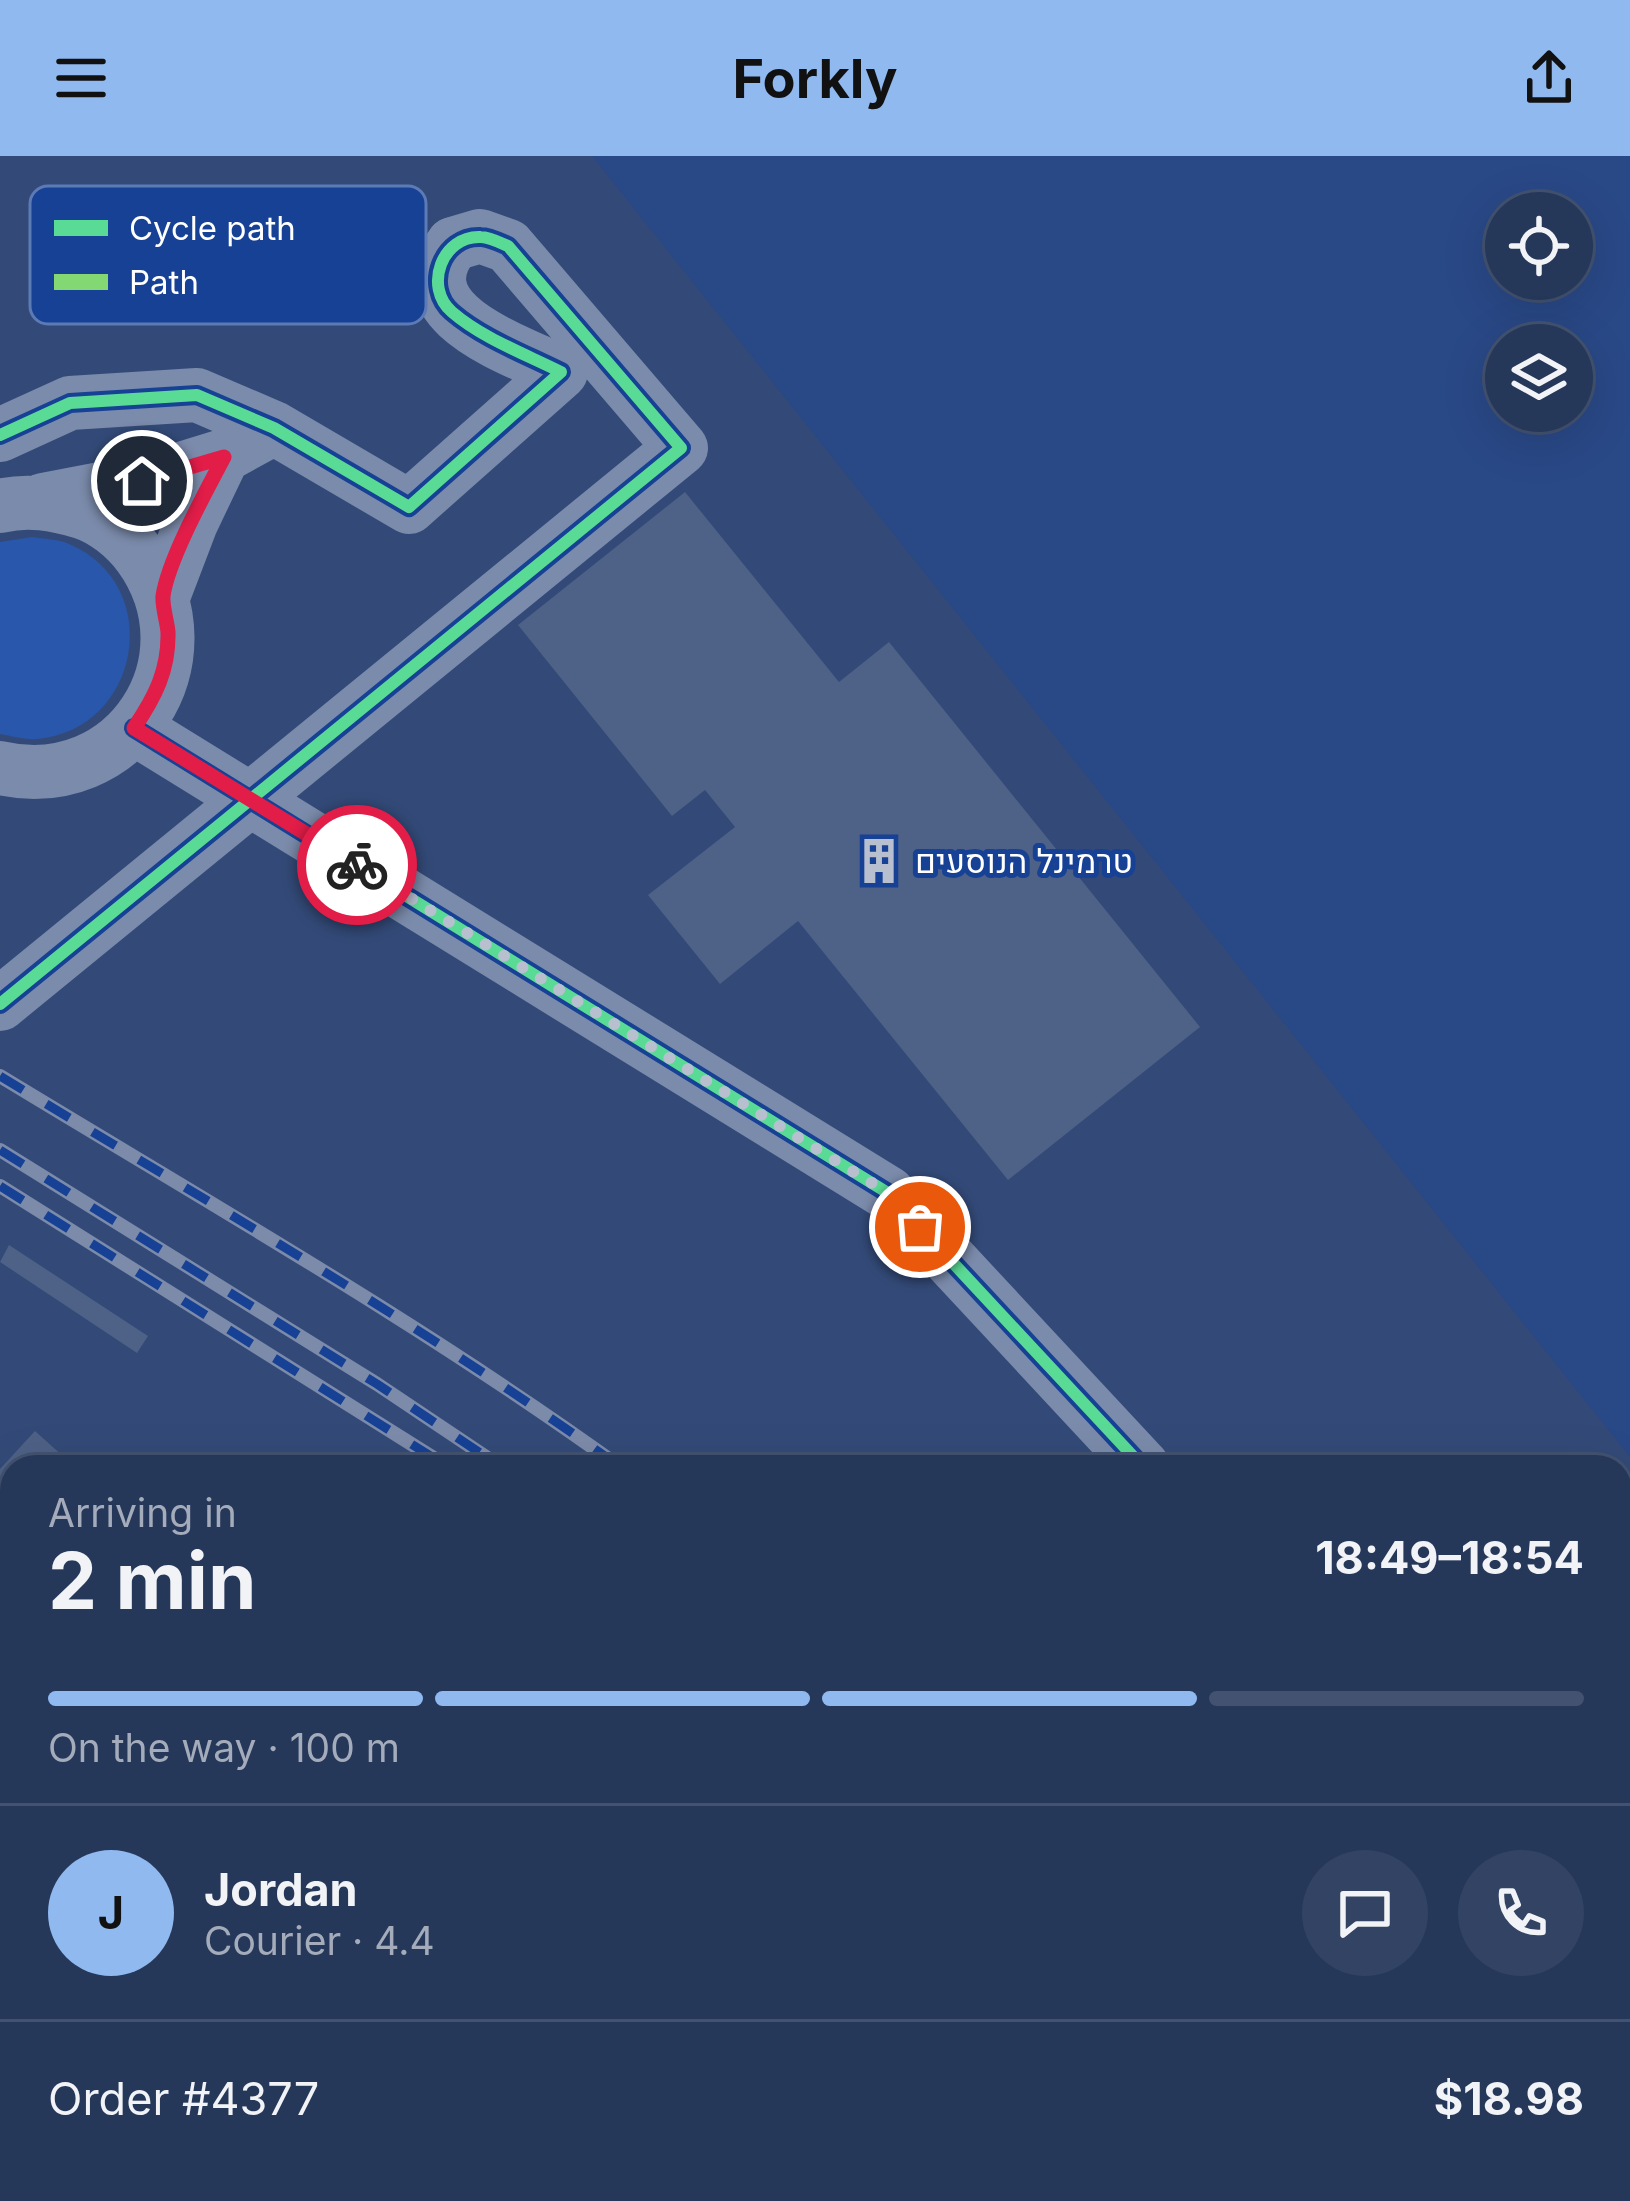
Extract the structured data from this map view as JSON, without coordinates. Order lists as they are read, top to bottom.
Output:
{
  "places": {
    "building": ["טרמינל הנוסעים"]
  },
  "legend": ["Cycle path", "Path"],
  "page": {
    "header": "Forkly",
    "heading": ["2 min", "Arriving in", "18:49–18:54"],
    "panel": [
      "Jordan",
      "Courier · 4.4",
      "Order #4377",
      "$18.98"
    ],
    "bar": "On the way · 100 m",
    "round": "J"
  }
}
